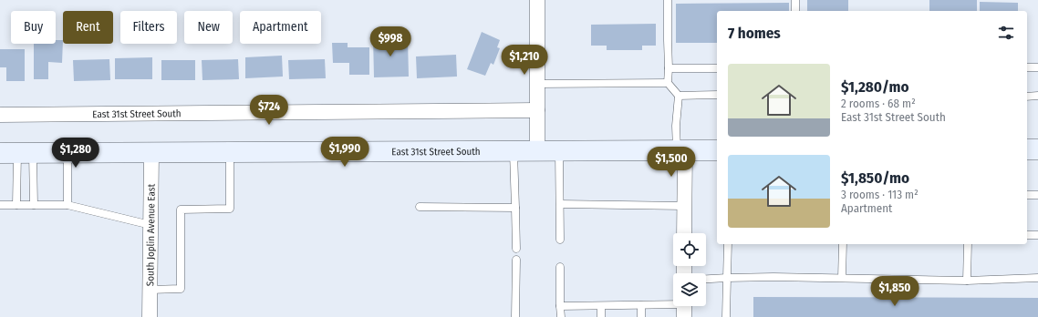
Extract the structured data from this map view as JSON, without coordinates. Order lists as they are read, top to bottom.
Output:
{
  "streets": {
    "main road": ["East 31st Street South"],
    "street": ["South Joplin Avenue East"]
  },
  "crossings": [
    ["East 31st Street South", "South Joplin Avenue East"]
  ],
  "page": {
    "chip": [
      "Buy",
      "Rent",
      "Filters",
      "New",
      "Apartment"
    ],
    "heading": "7 homes",
    "price": [
      "$998",
      "$1,210",
      "$724",
      "$1,990",
      "$1,280",
      "$1,500",
      "$1,850"
    ],
    "list": [
      {
        "name": "$1,280/mo",
        "note": "2 rooms · 68 m² · East 31st Street South"
      },
      {
        "name": "$1,850/mo",
        "note": "3 rooms · 113 m² · Apartment"
      }
    ]
  }
}
